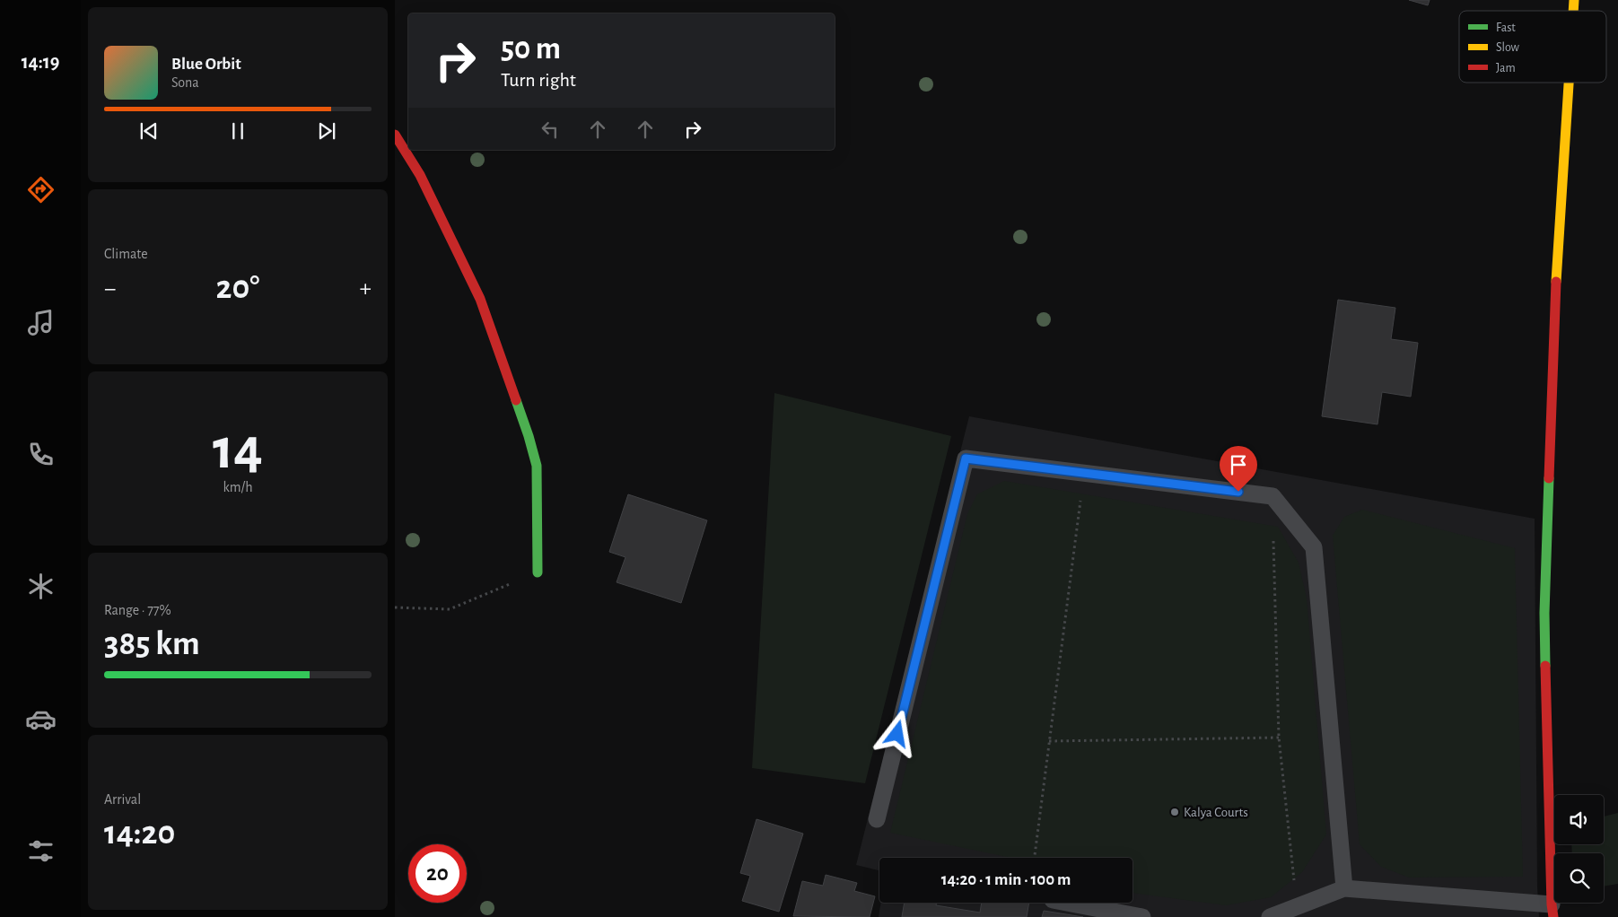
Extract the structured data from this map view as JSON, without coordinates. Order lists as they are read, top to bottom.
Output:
{
  "places": ["Kalya Courts"],
  "legend": ["Fast", "Slow", "Jam"],
  "page": {
    "tabs": "14:19",
    "turn": ["50 m", "Turn right"],
    "song": ["Blue Orbit", "Sona"],
    "tile": [
      "Climate",
      ["14", "km/h"],
      ["Range · 77%", "385 km"],
      ["Arrival", "14:20"]
    ],
    "heat": ["−", "20°", "+"],
    "limit": "20",
    "trip": "14:20 · 1 min · 100 m"
  }
}
